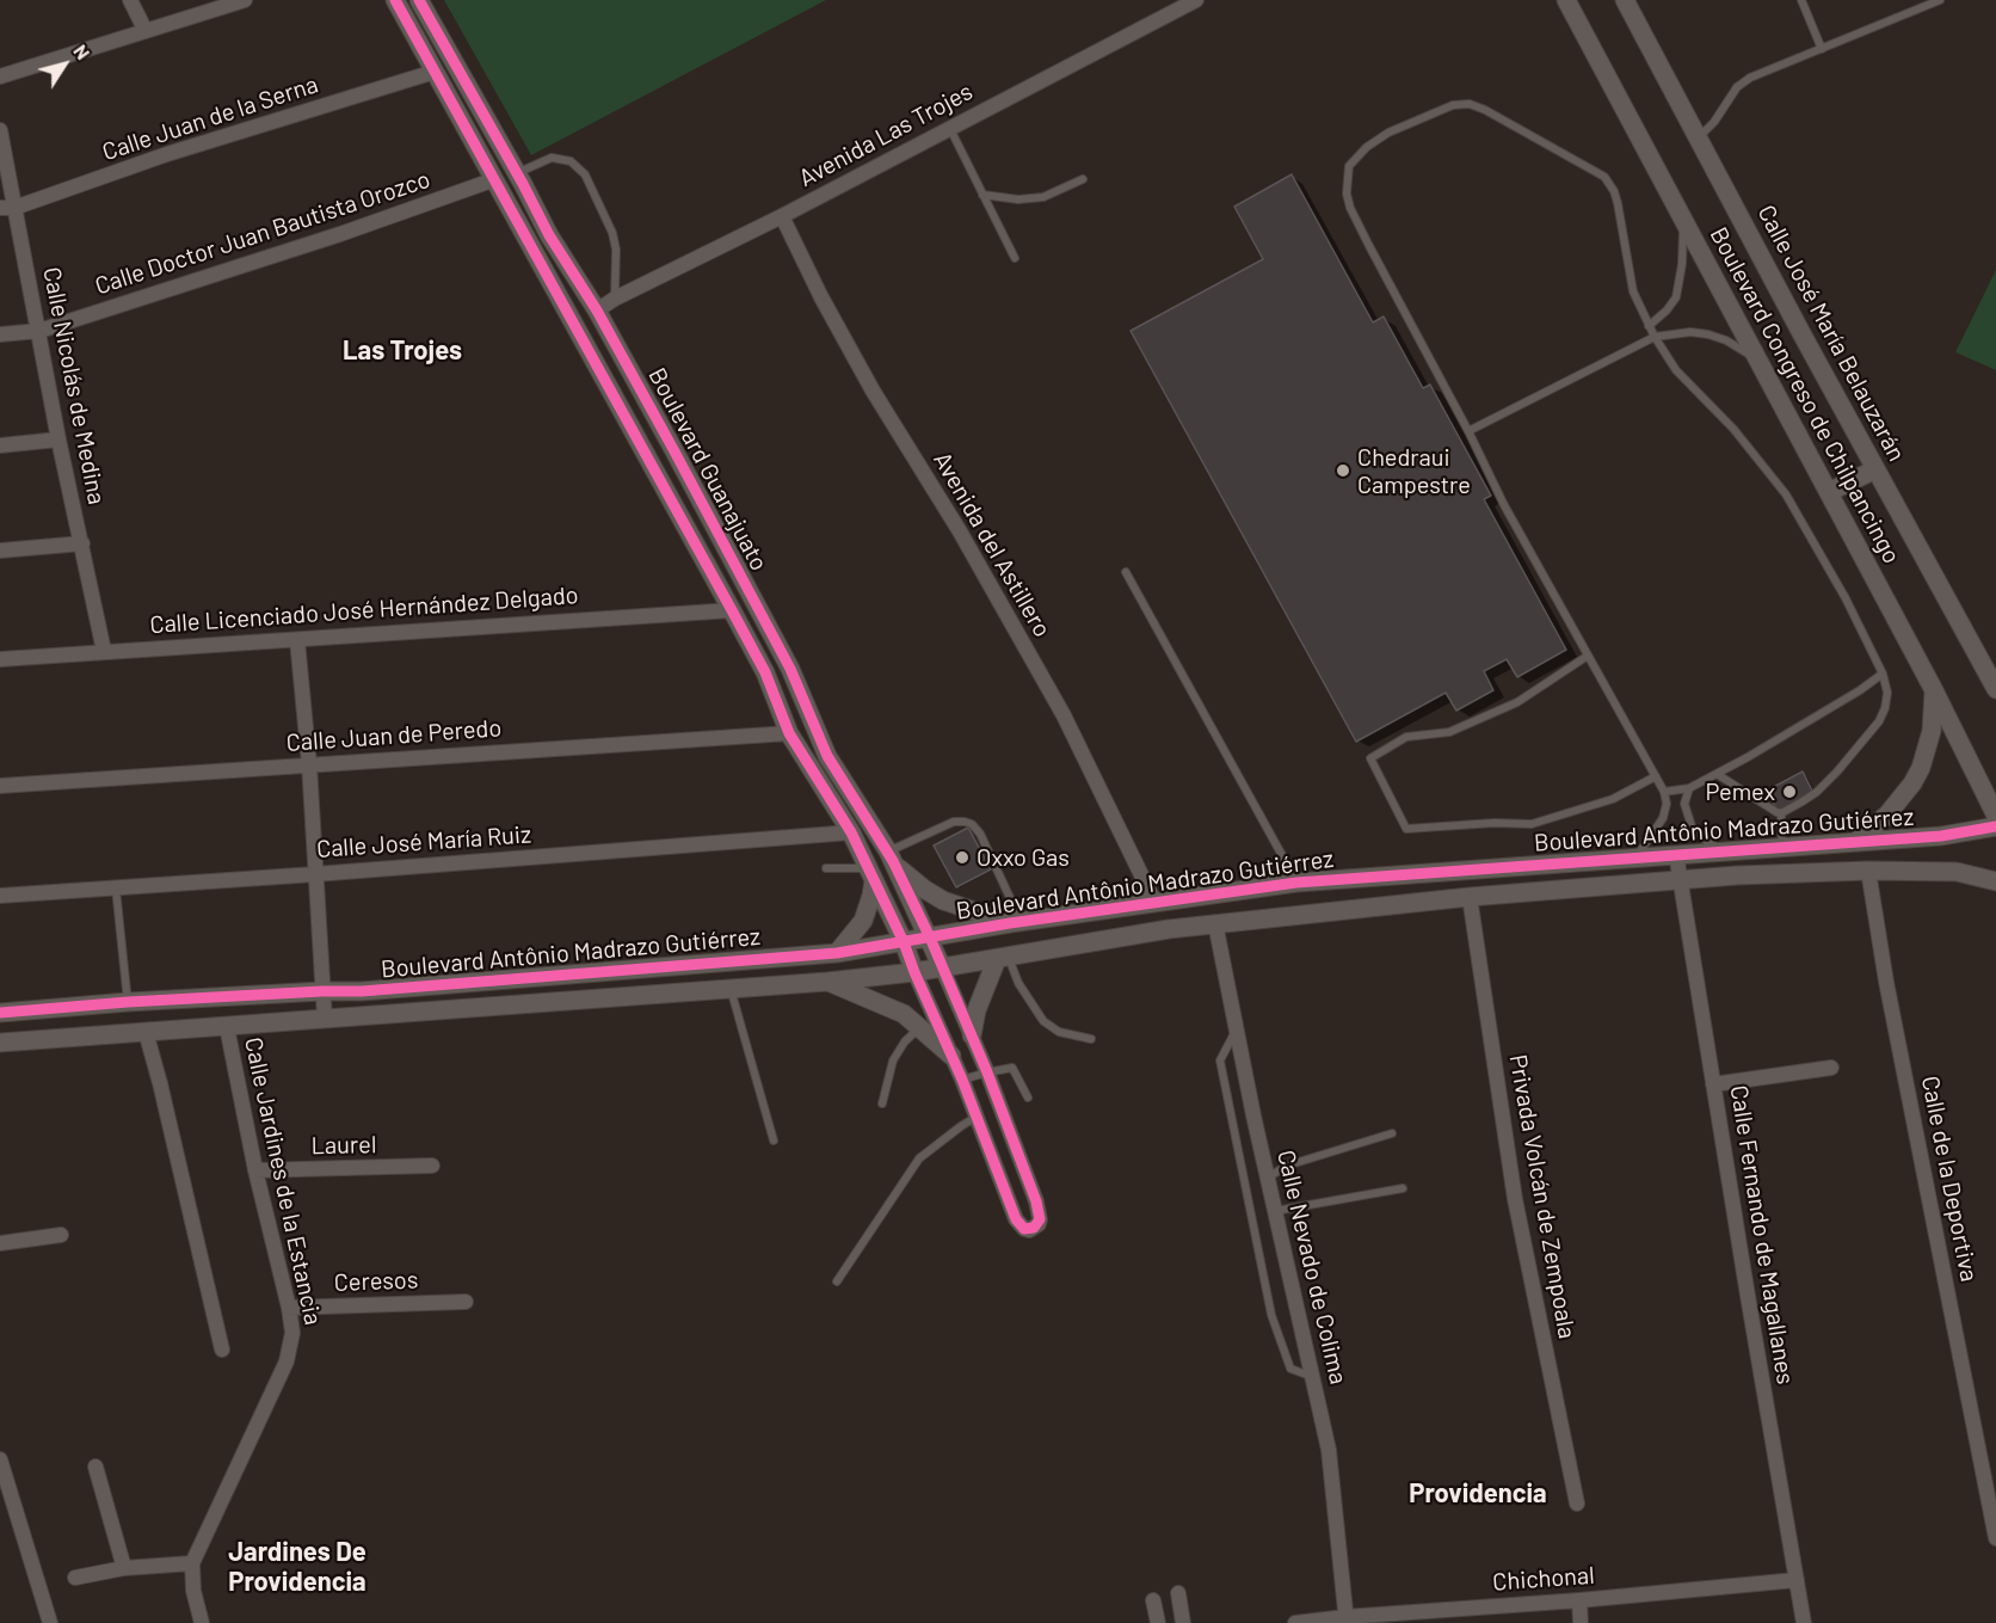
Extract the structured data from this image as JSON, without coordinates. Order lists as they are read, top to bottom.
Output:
{
  "streets": {
    "street": [
      "Calle Juan de la Serna",
      "Avenida Las Trojes",
      "Calle Doctor Juan Bautista Orozco",
      "Calle José María Belauzarán",
      "Calle Nicolás de Medina",
      "Boulevard Congreso de Chilpancingo",
      "Boulevard Guanajuato",
      "Avenida del Astillero",
      "Calle Licenciado José Hernández Delgado",
      "Calle Juan de Peredo",
      "Boulevard Antônio Madrazo Gutiérrez",
      "Calle José María Ruiz",
      "Laurel",
      "Calle de la Deportiva",
      "Calle Jardines de la Estancia",
      "Privada Volcán de Zempoala",
      "Calle Fernando de Magallanes",
      "Calle Nevado de Colima",
      "Ceresos",
      "Chichonal"
    ]
  },
  "crossings": [
    ["Calle Juan de la Serna", "Calle Nicolás de Medina"],
    ["Calle Juan de la Serna", "Boulevard Guanajuato"],
    ["Avenida Las Trojes", "Boulevard Guanajuato"],
    ["Avenida Las Trojes", "Avenida del Astillero"],
    ["Calle Doctor Juan Bautista Orozco", "Calle Nicolás de Medina"],
    ["Calle Doctor Juan Bautista Orozco", "Boulevard Guanajuato"],
    ["Calle Nicolás de Medina", "Calle Licenciado José Hernández Delgado"],
    ["Boulevard Guanajuato", "Calle Licenciado José Hernández Delgado"],
    ["Boulevard Guanajuato", "Calle Juan de Peredo"],
    ["Boulevard Guanajuato", "Boulevard Antônio Madrazo Gutiérrez"],
    ["Boulevard Guanajuato", "Calle José María Ruiz"],
    ["Avenida del Astillero", "Boulevard Antônio Madrazo Gutiérrez"],
    ["Boulevard Antônio Madrazo Gutiérrez", "Calle de la Deportiva"],
    ["Boulevard Antônio Madrazo Gutiérrez", "Calle Jardines de la Estancia"],
    ["Boulevard Antônio Madrazo Gutiérrez", "Privada Volcán de Zempoala"],
    ["Boulevard Antônio Madrazo Gutiérrez", "Calle Fernando de Magallanes"],
    ["Boulevard Antônio Madrazo Gutiérrez", "Calle Nevado de Colima"],
    ["Laurel", "Calle Jardines de la Estancia"],
    ["Calle Jardines de la Estancia", "Ceresos"],
    ["Calle Fernando de Magallanes", "Chichonal"],
    ["Calle Nevado de Colima", "Chichonal"]
  ],
  "districts": ["Las Trojes", "Providencia", "Jardines De Providencia"],
  "places": ["Chedraui Campestre", "Pemex", "Oxxo Gas"],
  "north": "top right"
}
